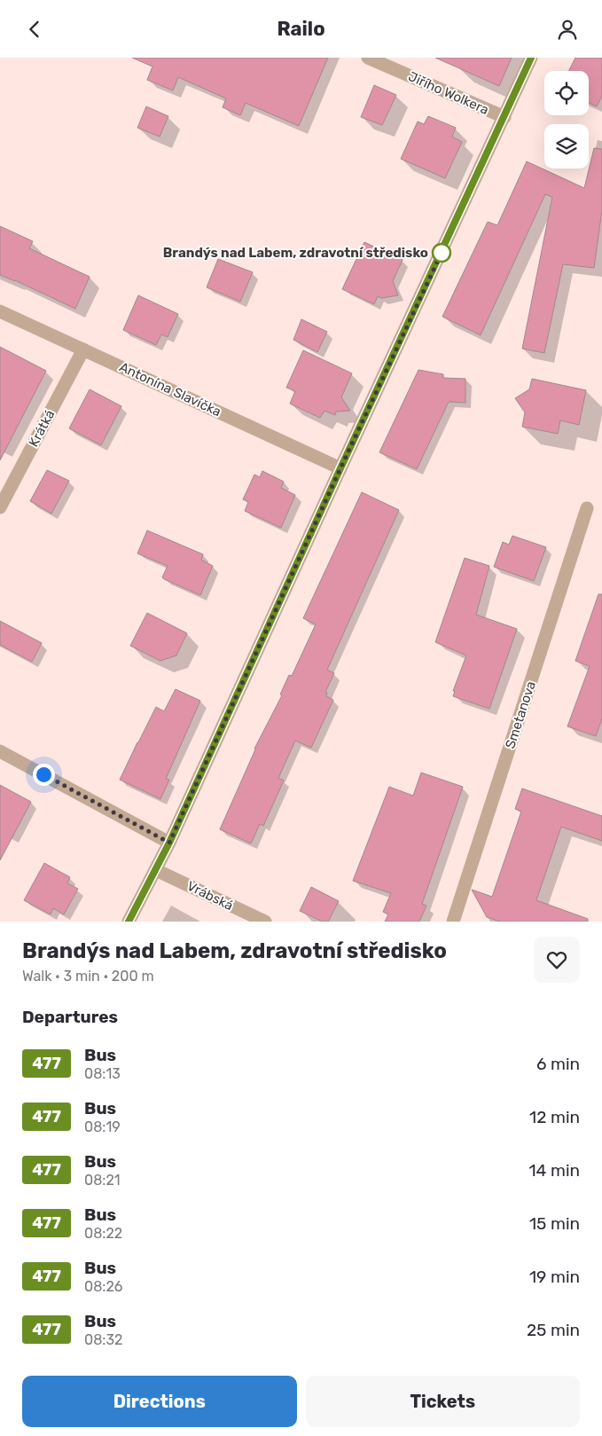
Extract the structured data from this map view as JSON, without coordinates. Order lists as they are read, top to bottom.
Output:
{
  "streets": {
    "street": [
      "Jiřího Wolkera",
      "Antonína Slavíčka",
      "Krátká",
      "Smetanova",
      "Vrábská"
    ]
  },
  "crossings": [
    ["Antonína Slavíčka", "Krátká"]
  ],
  "places": ["Brandýs nad Labem, zdravotní středisko"],
  "lines": ["bus line 477"],
  "page": {
    "header": "Railo",
    "heading": [
      ["Brandýs nad Labem, zdravotní středisko", "Walk · 3 min · 200 m"],
      "Departures"
    ],
    "list": [
      {
        "mark": "477",
        "name": "Bus",
        "note": "08:13",
        "value": "6 min"
      },
      {
        "mark": "477",
        "name": "Bus",
        "note": "08:19",
        "value": "12 min"
      },
      {
        "mark": "477",
        "name": "Bus",
        "note": "08:21",
        "value": "14 min"
      },
      {
        "mark": "477",
        "name": "Bus",
        "note": "08:22",
        "value": "15 min"
      },
      {
        "mark": "477",
        "name": "Bus",
        "note": "08:26",
        "value": "19 min"
      },
      {
        "mark": "477",
        "name": "Bus",
        "note": "08:32",
        "value": "25 min"
      }
    ],
    "buttons": ["Directions", "Tickets"]
  }
}
